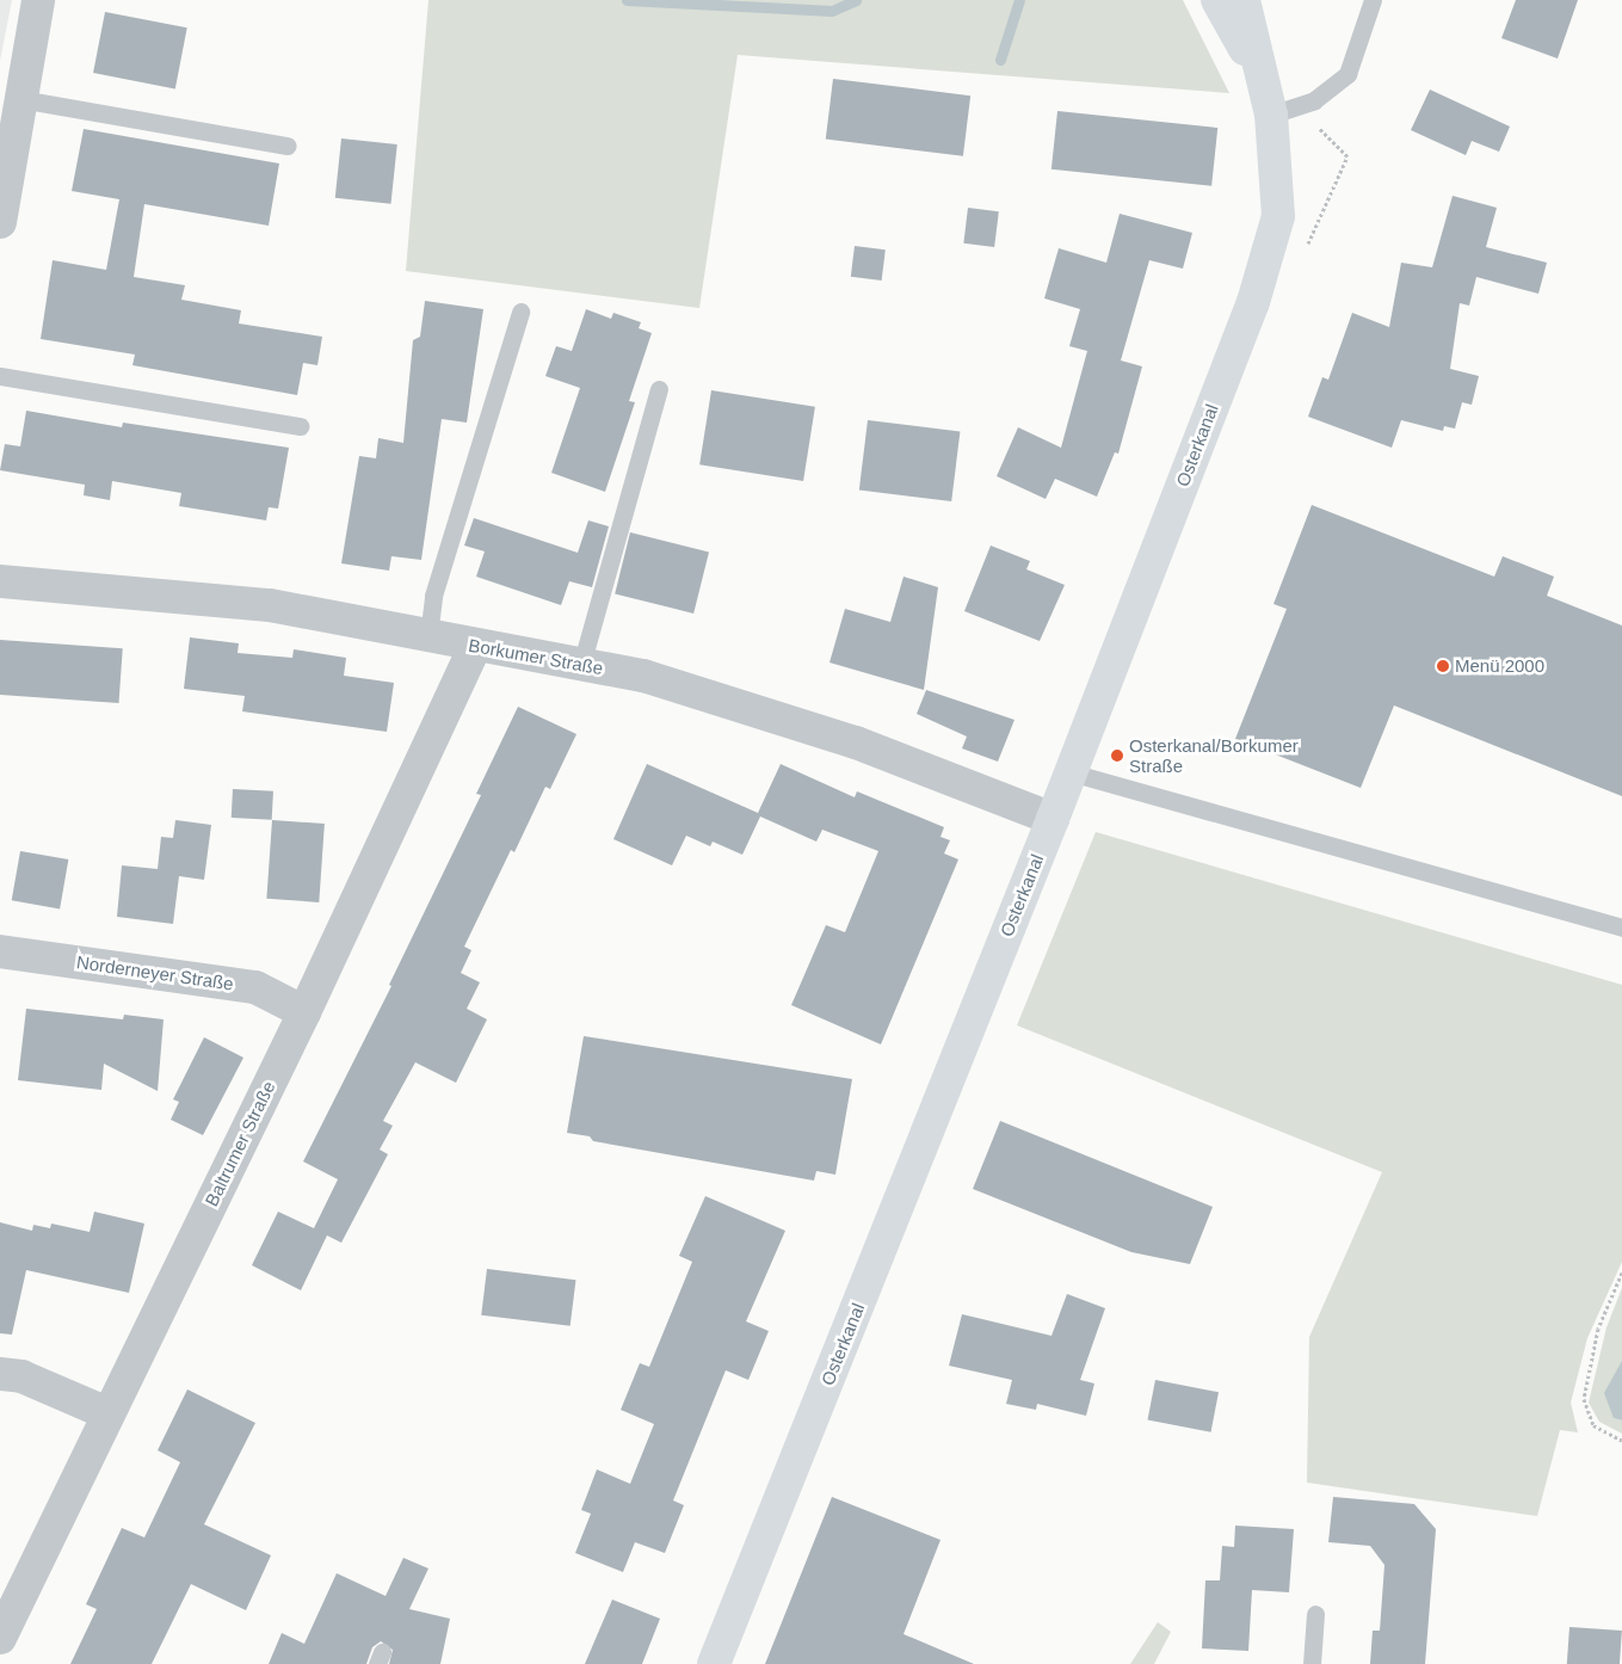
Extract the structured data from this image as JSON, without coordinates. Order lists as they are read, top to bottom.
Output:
{
  "streets": {
    "main road": ["Osterkanal"],
    "street": ["Borkumer Straße", "Norderneyer Straße", "Baltrumer Straße"]
  },
  "crossings": [
    ["Osterkanal", "Borkumer Straße"],
    ["Borkumer Straße", "Baltrumer Straße"],
    ["Norderneyer Straße", "Baltrumer Straße"]
  ],
  "places": ["Menü 2000", "Osterkanal/Borkumer Straße"]
}
